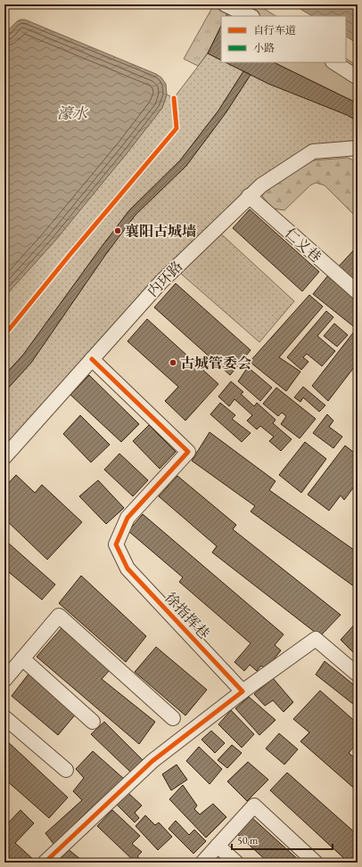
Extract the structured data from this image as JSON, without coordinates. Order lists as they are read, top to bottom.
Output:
{
  "streets": {
    "street": ["仁义巷", "内环路", "徐指挥巷"]
  },
  "crossings": [
    ["仁义巷", "内环路"],
    ["内环路", "徐指挥巷"]
  ],
  "water": ["濠水"],
  "places": ["襄阳古城墙", "古城管委会"],
  "legend": ["自行车道", "小路"],
  "scale_bar": "50 m"
}
